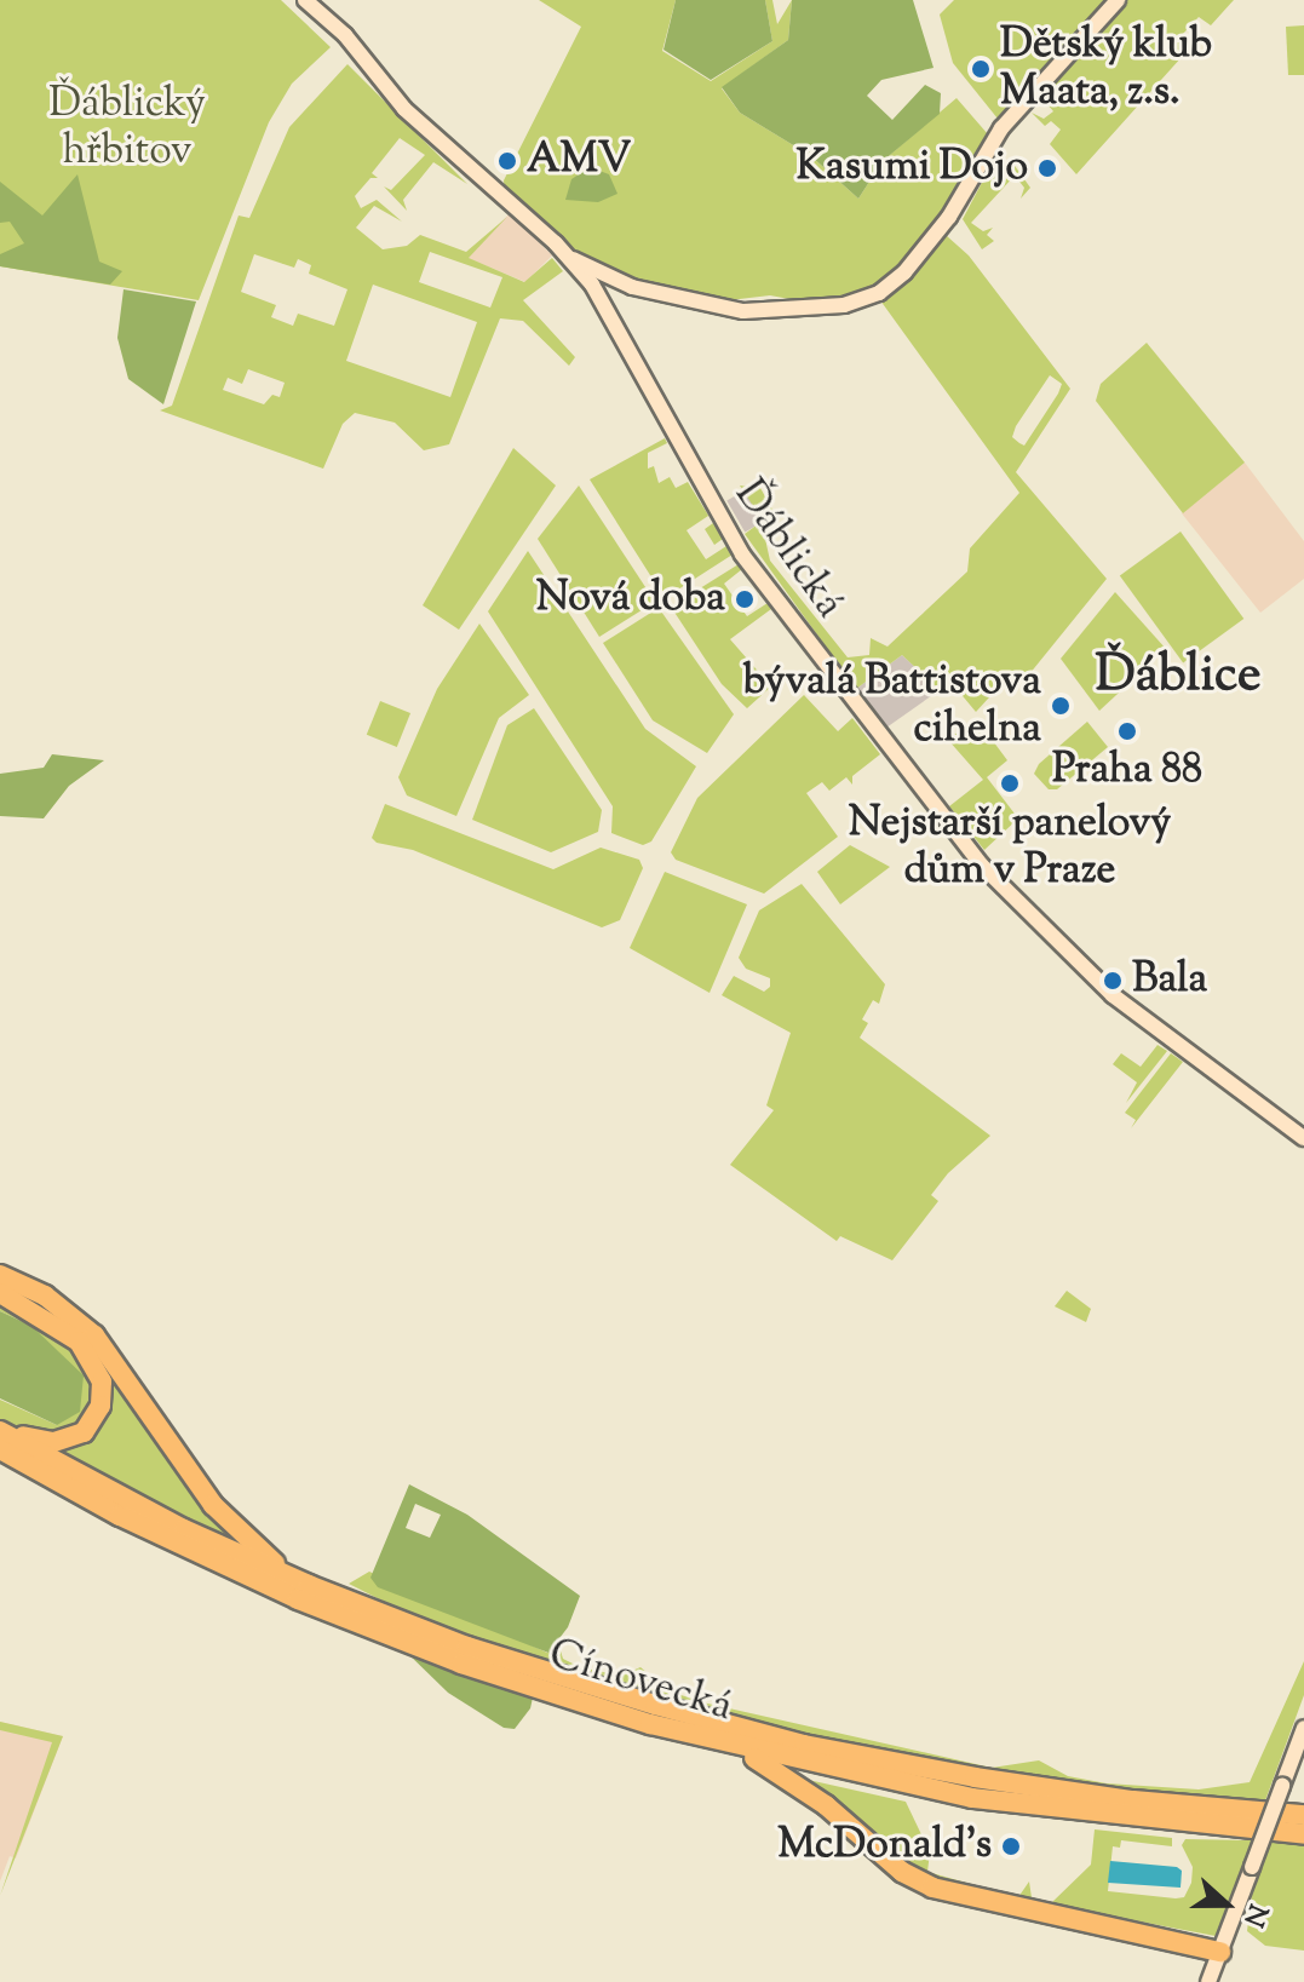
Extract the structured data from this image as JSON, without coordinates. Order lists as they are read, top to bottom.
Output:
{
  "streets": {
    "highway": ["Cínovecká"],
    "main road": ["Ďáblická"]
  },
  "districts": ["Ďáblice"],
  "parks": ["Ďáblický hřbitov"],
  "places": [
    "Dětský klub Maata, z.s.",
    "AMV",
    "Kasumi Dojo",
    "Nová doba",
    "bývalá Battistova cihelna",
    "Praha 88",
    "Nejstarší panelový dům v Praze",
    "Bala",
    "McDonald's"
  ],
  "north": "right"
}
